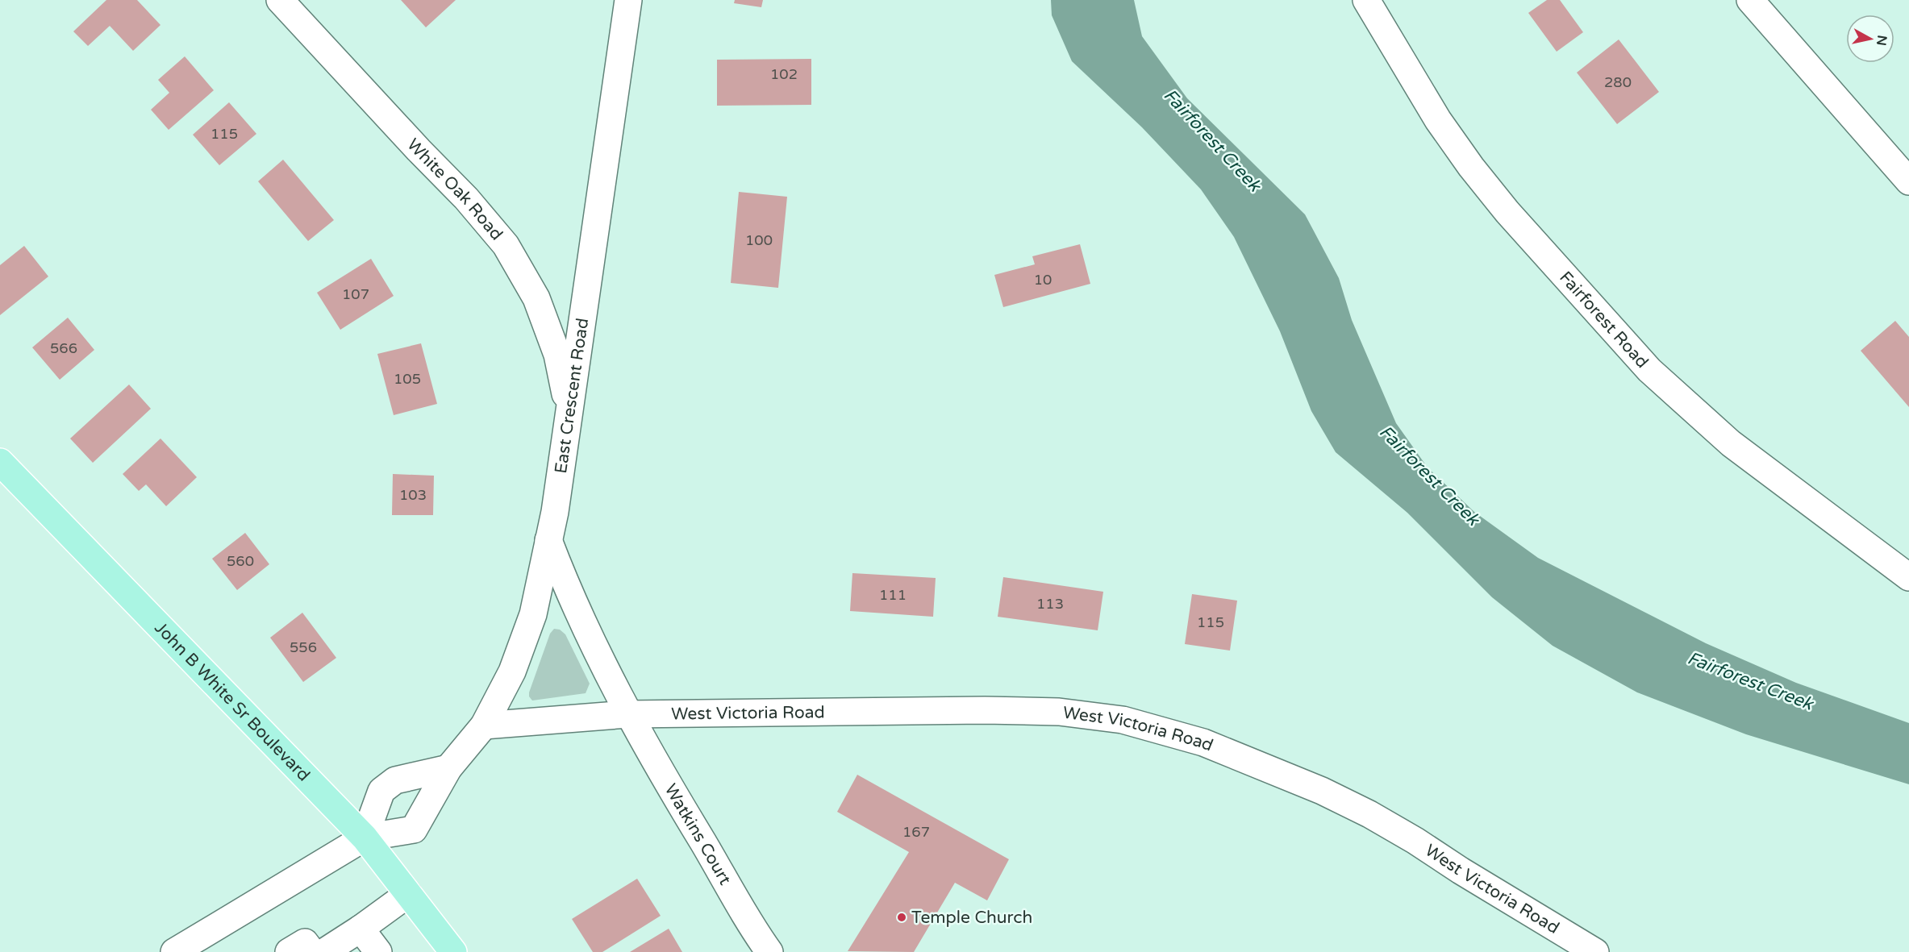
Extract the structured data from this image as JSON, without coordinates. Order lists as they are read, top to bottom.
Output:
{
  "streets": {
    "main road": ["John B White Sr Boulevard"],
    "street": [
      "White Oak Road",
      "Fairforest Road",
      "East Crescent Road",
      "West Victoria Road",
      "Watkins Court"
    ]
  },
  "crossings": [
    ["White Oak Road", "East Crescent Road"],
    ["East Crescent Road", "John B White Sr Boulevard"],
    ["East Crescent Road", "West Victoria Road"],
    ["West Victoria Road", "Watkins Court"]
  ],
  "water": ["Fairforest Creek"],
  "places": ["Temple Church"],
  "house_numbers": [
    "102",
    "280",
    "115",
    "100",
    "10",
    "107",
    "566",
    "105",
    "103",
    "560",
    "111",
    "113",
    "115",
    "556",
    "167"
  ],
  "north": "right"
}
